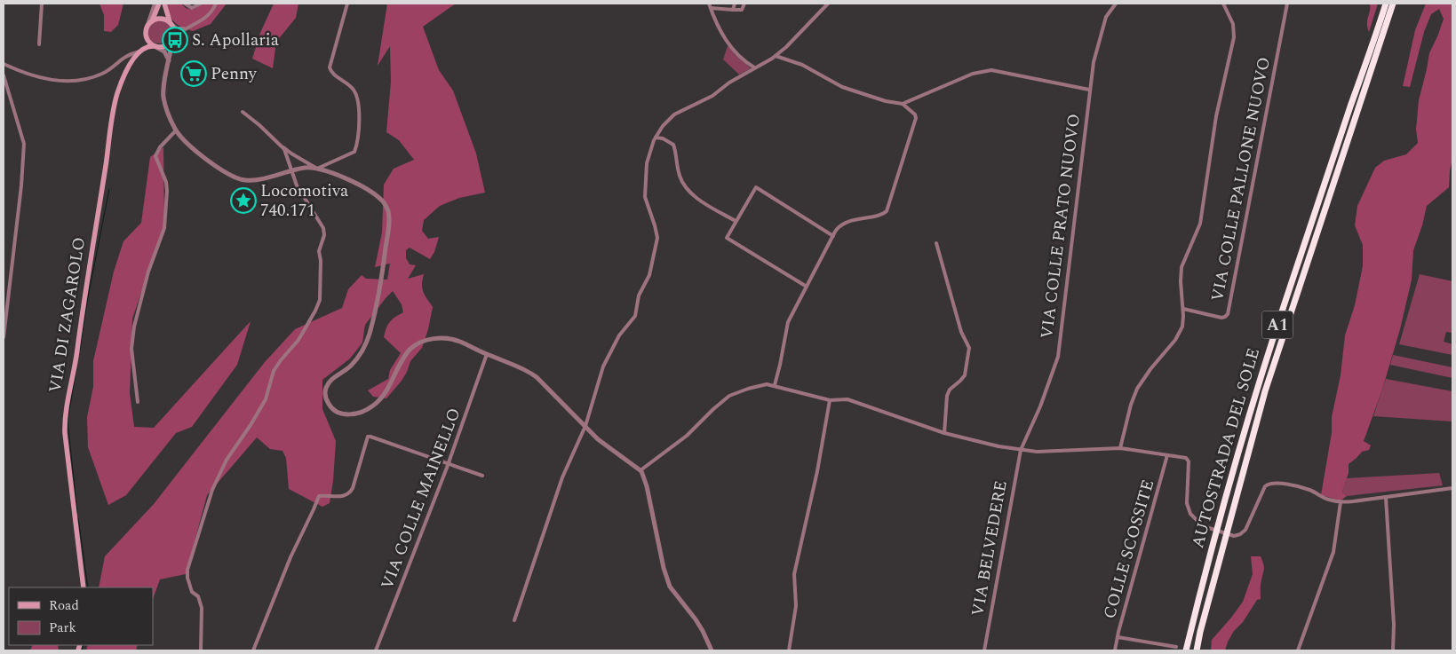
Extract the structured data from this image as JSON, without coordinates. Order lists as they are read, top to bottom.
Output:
{
  "streets": {
    "highway": ["A1", "AUTOSTRADA DEL SOLE"],
    "main road": ["VIA DI ZAGAROLO"],
    "street": [
      "VIA COLLE PALLONE NUOVO",
      "VIA COLLE PRATO NUOVO",
      "VIA COLLE MAINELLO",
      "VIA BELVEDERE",
      "COLLE SCOSSITE"
    ]
  },
  "crossings": [
    ["VIA COLLE PRATO NUOVO", "VIA BELVEDERE"]
  ],
  "places": {
    "bus stop": ["S. Apollaria"],
    "supermarket": ["Penny"],
    "place": ["Locomotiva 740.171"]
  },
  "legend": ["Road", "Park"]
}
